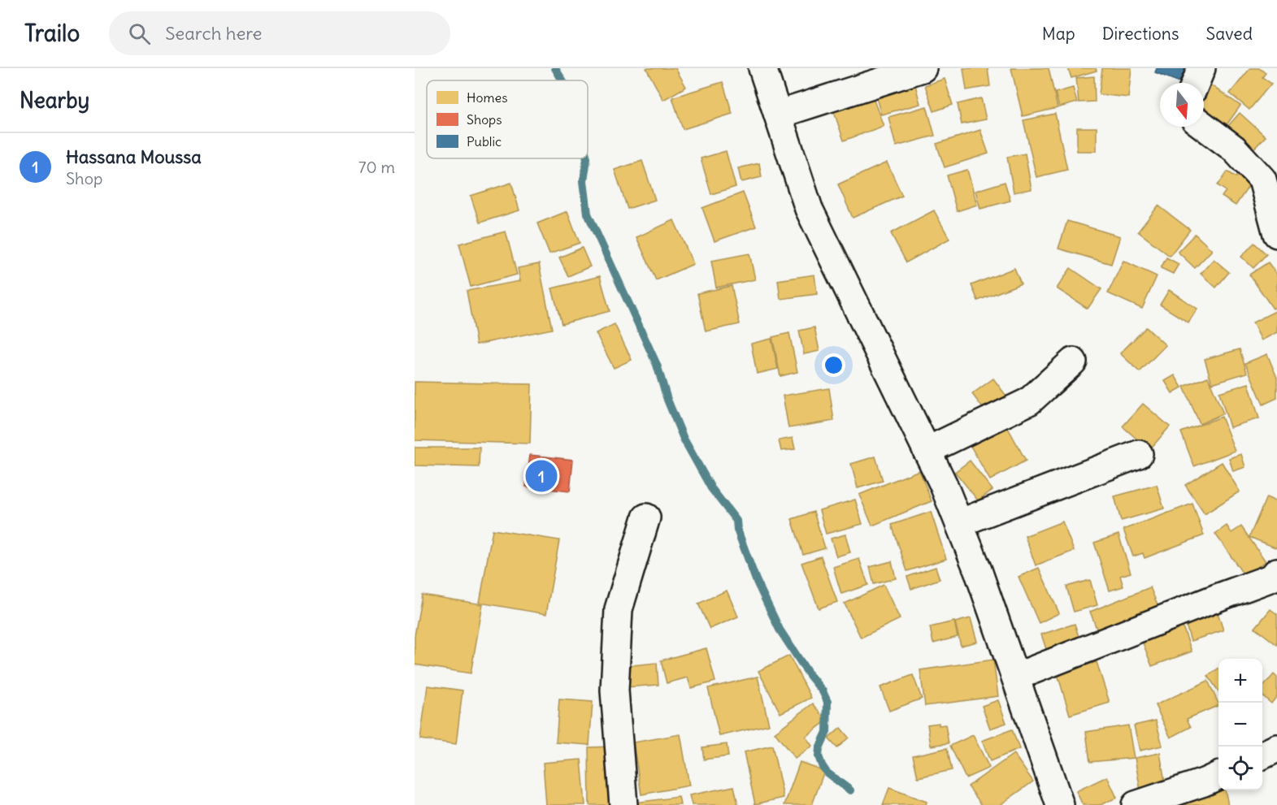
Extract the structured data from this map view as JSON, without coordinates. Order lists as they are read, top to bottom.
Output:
{
  "legend": ["Homes", "Shops", "Public"],
  "north": "bottom",
  "page": {
    "header": "Trailo",
    "search": "Search here",
    "nav": ["Map", "Directions", "Saved"],
    "heading": "Nearby",
    "list": [
      {
        "mark": "1",
        "name": "Hassana Moussa",
        "note": "Shop",
        "value": "70 m"
      }
    ],
    "pins": "1",
    "map_buttons": ["+", "−"]
  }
}
